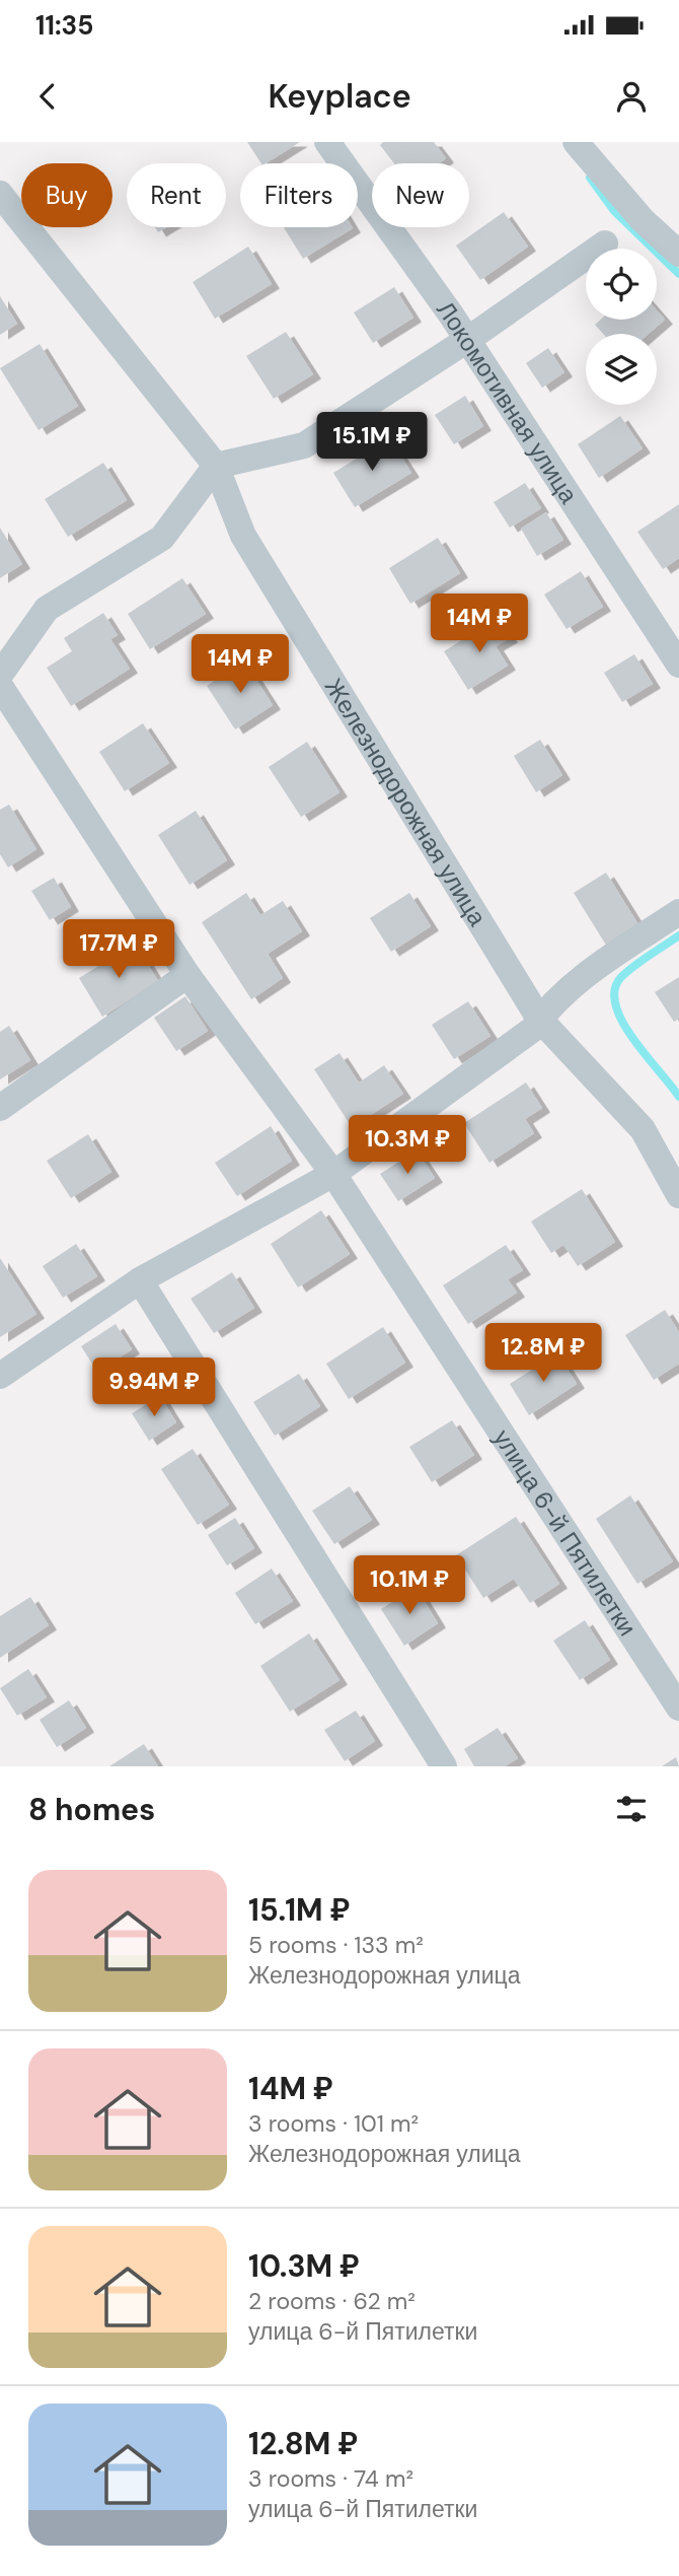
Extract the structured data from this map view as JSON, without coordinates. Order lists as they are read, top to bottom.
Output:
{
  "streets": {
    "street": ["Локомотивная улица", "Железнодорожная улица", "улица 6-й Пятилетки"]
  },
  "page": {
    "status": "11:35",
    "header": "Keyplace",
    "chip": [
      "Buy",
      "Rent",
      "Filters",
      "New"
    ],
    "price": [
      "15.1M ₽",
      "14M ₽",
      "14M ₽",
      "17.7M ₽",
      "10.3M ₽",
      "12.8M ₽",
      "9.94M ₽",
      "10.1M ₽"
    ],
    "heading": "8 homes",
    "list": [
      {
        "name": "15.1M ₽",
        "note": "5 rooms · 133 m² · Железнодорожная улица"
      },
      {
        "name": "14M ₽",
        "note": "3 rooms · 101 m² · Железнодорожная улица"
      },
      {
        "name": "10.3M ₽",
        "note": "2 rooms · 62 m² · улица 6-й Пятилетки"
      },
      {
        "name": "12.8M ₽",
        "note": "3 rooms · 74 m² · улица 6-й Пятилетки"
      }
    ]
  }
}
